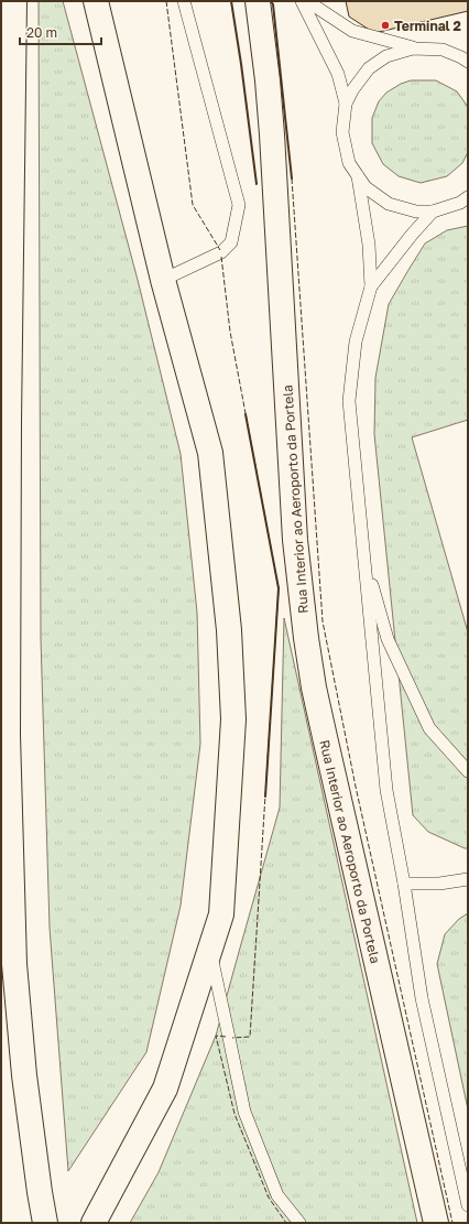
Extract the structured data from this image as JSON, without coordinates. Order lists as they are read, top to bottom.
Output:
{
  "streets": {
    "main road": ["Rua Interior ao Aeroporto da Portela"]
  },
  "places": ["Terminal 2"],
  "scale_bar": "20 m"
}
